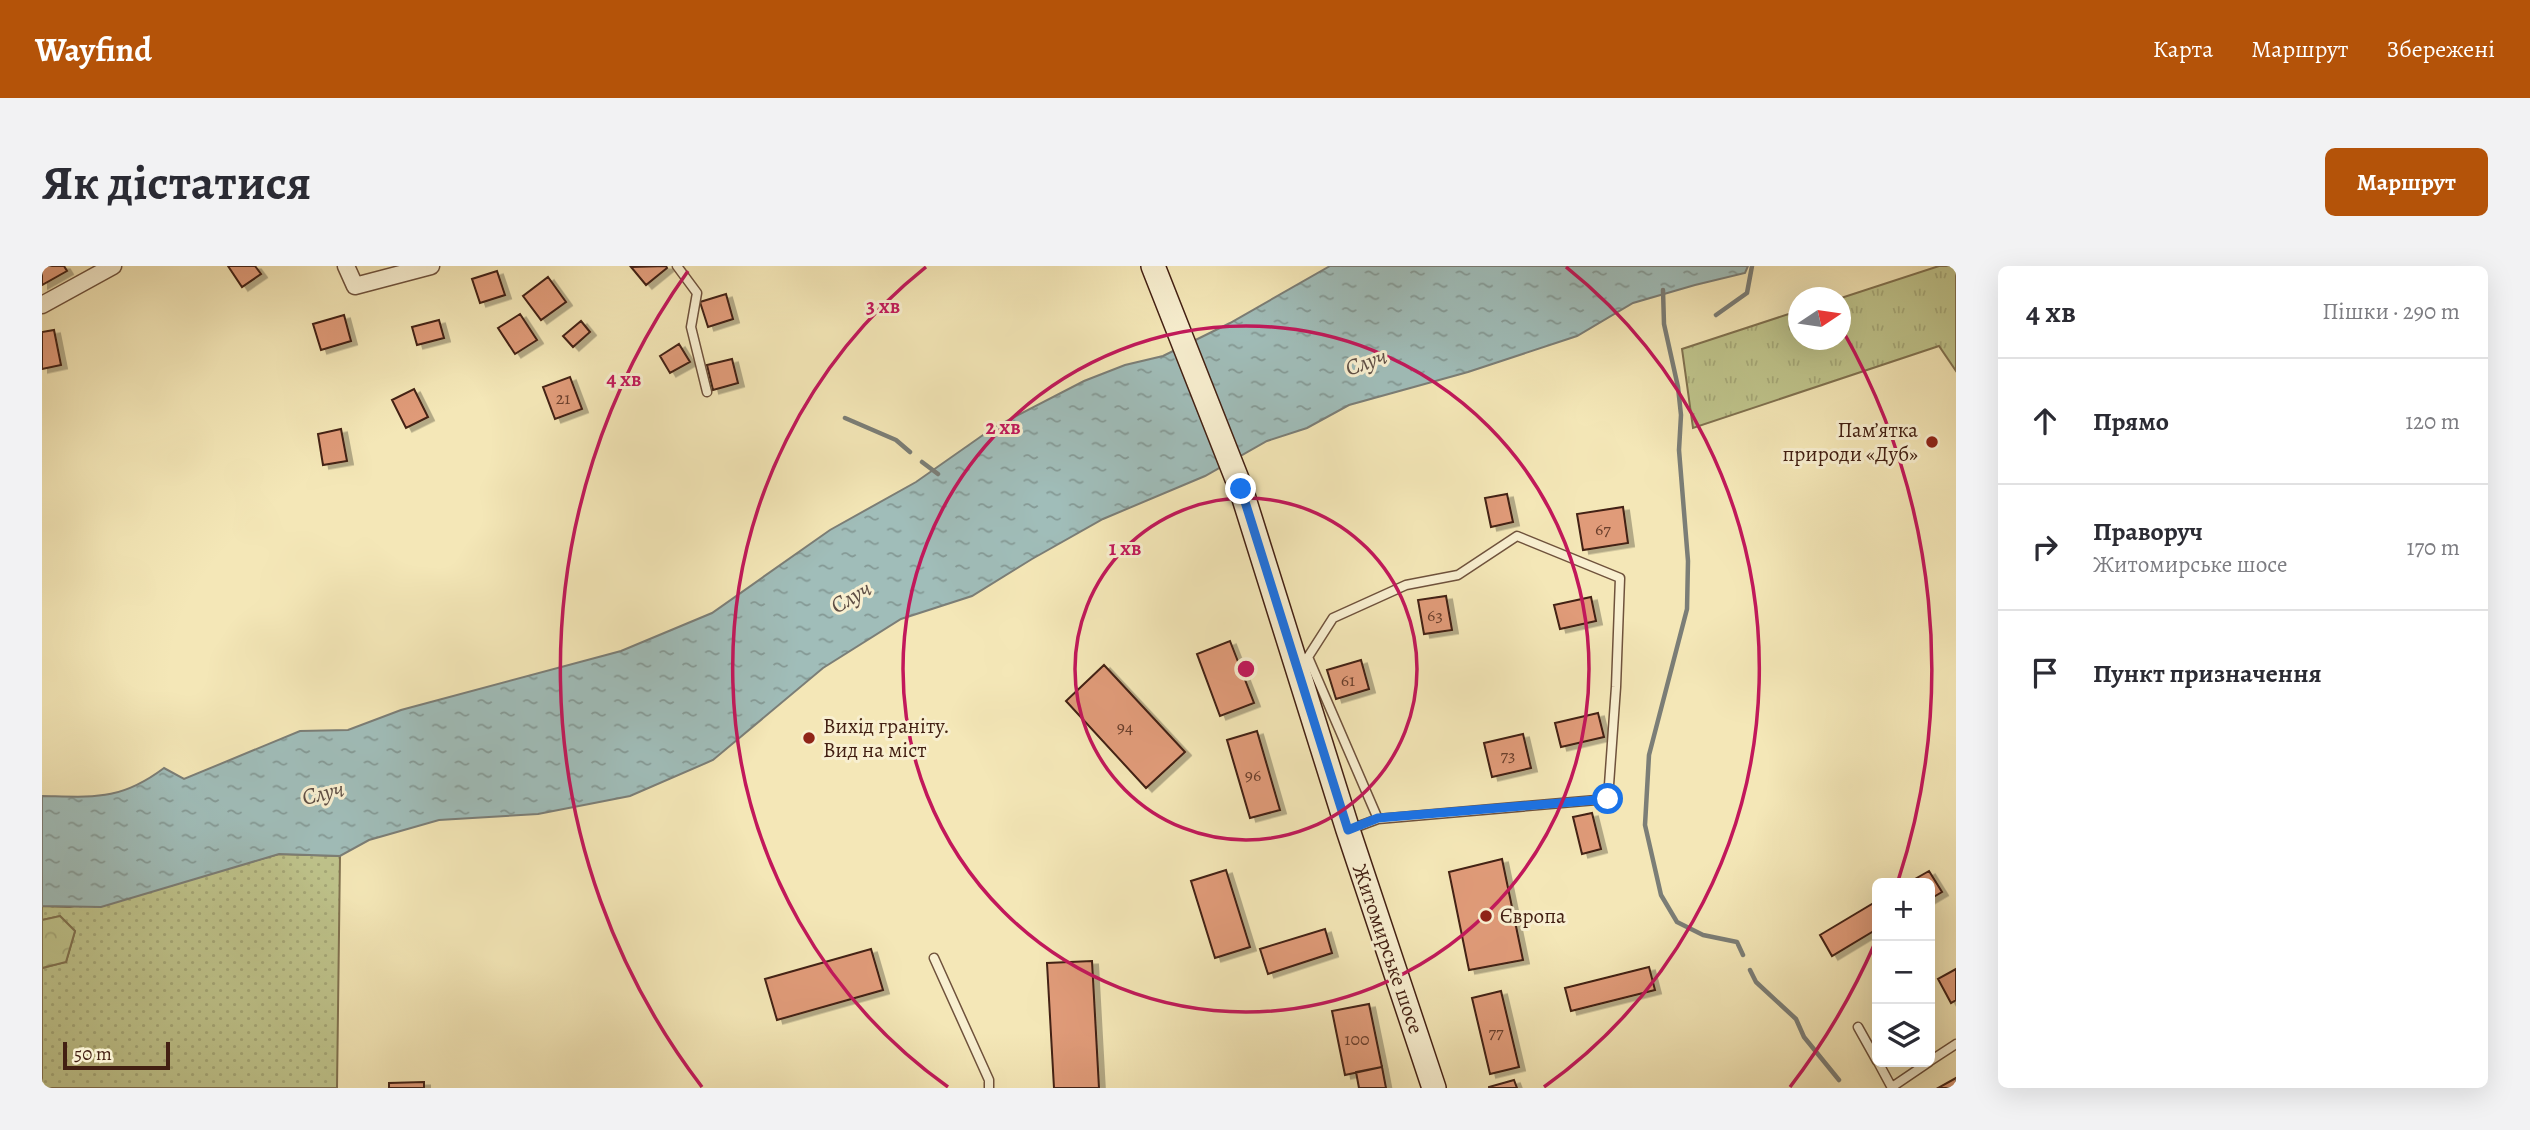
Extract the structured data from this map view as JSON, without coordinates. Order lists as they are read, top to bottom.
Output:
{
  "streets": {
    "main road": ["Житомирське шосе"]
  },
  "water": ["Случ"],
  "places": ["Пам’ятка природи «Дуб»", "Вихід граніту. Вид на міст", "Європа"],
  "house_numbers": [
    "21",
    "67",
    "63",
    "61",
    "94",
    "73",
    "96",
    "77",
    "100"
  ],
  "scale_bar": "50 m",
  "north": "right",
  "page": {
    "header": "Wayfind",
    "nav": ["Карта", "Маршрут", "Збережені"],
    "buttons": "Маршрут",
    "title": "Як дістатися",
    "heading": ["4 хв", "Пішки · 290 m"],
    "list": [
      ["Прямо", "120 m"],
      ["Праворуч", "Житомирське шосе", "170 m"],
      "Пункт призначення"
    ],
    "map_buttons": ["+", "−"],
    "scale": "50 m"
  },
  "rings": [
    "3 хв",
    "4 хв",
    "2 хв",
    "1 хв"
  ]
}
